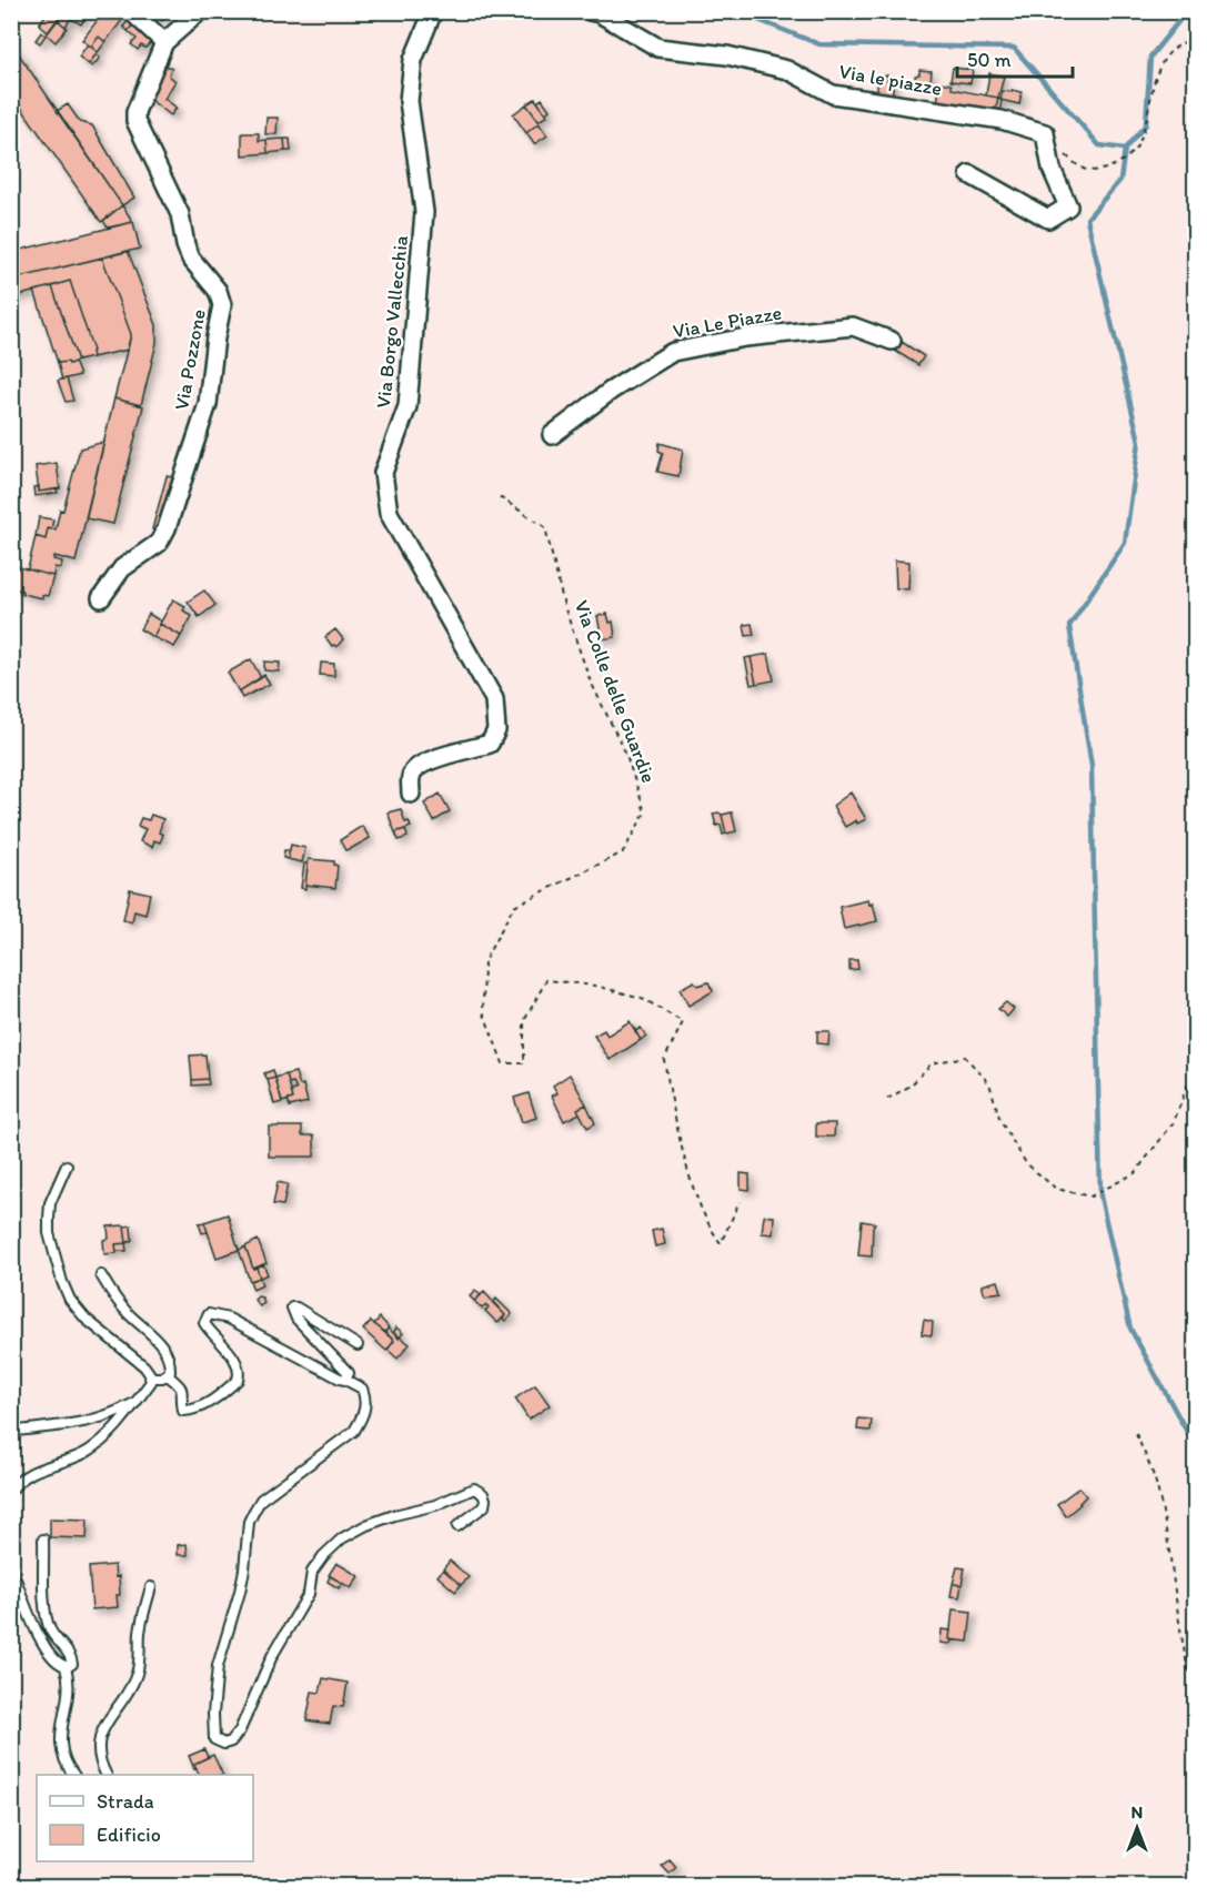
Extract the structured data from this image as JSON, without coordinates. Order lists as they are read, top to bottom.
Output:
{
  "streets": {
    "street": [
      "Via le piazze",
      "Via Borgo Vallecchia",
      "Via Le Piazze",
      "Via Pozzone"
    ],
    "path": ["Via Colle delle Guardie"]
  },
  "legend": ["Strada", "Edificio"],
  "scale_bar": "50 m",
  "north": "top"
}
